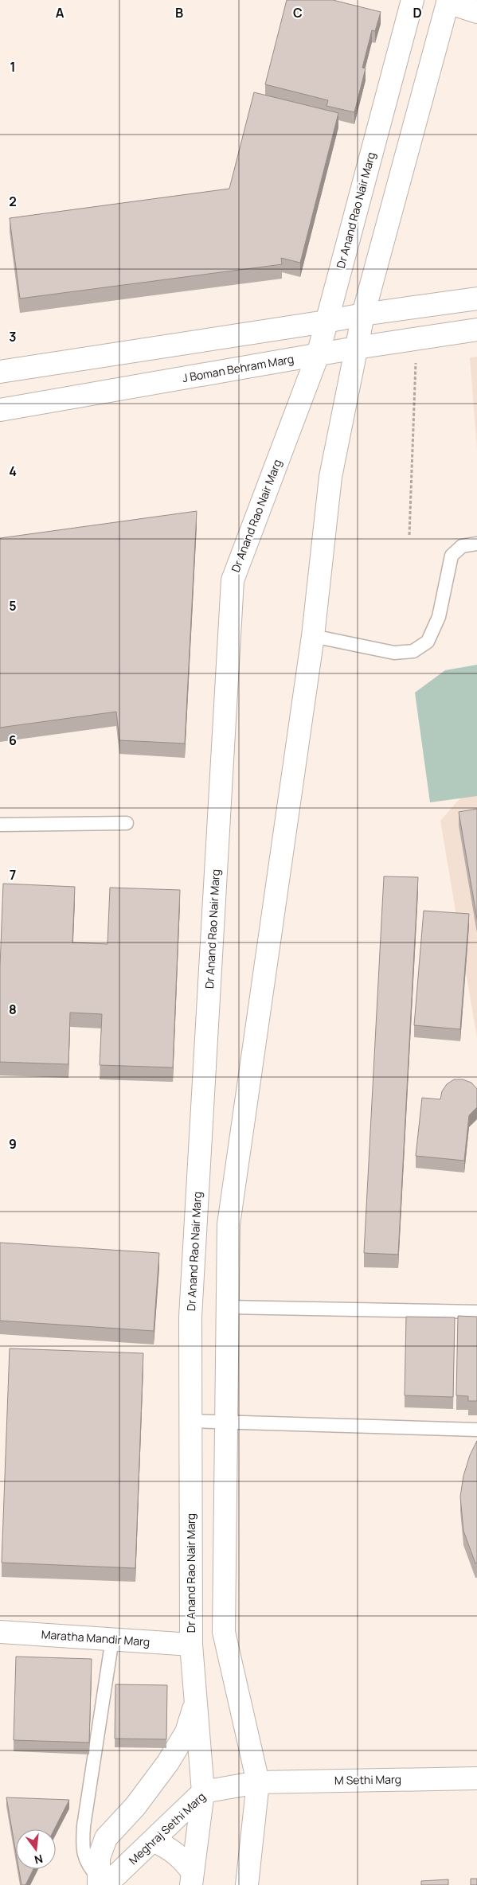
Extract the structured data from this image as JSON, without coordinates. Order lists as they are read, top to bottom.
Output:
{
  "streets": {
    "main road": [
      "Dr Anand Rao Nair Marg",
      "J Boman Behram Marg",
      "Maratha Mandir Marg",
      "M Sethi Marg",
      "Meghraj Sethi Marg"
    ]
  },
  "crossings": [
    ["Dr Anand Rao Nair Marg", "J Boman Behram Marg"],
    ["Dr Anand Rao Nair Marg", "Maratha Mandir Marg"],
    ["Dr Anand Rao Nair Marg", "Meghraj Sethi Marg"],
    ["M Sethi Marg", "Meghraj Sethi Marg"]
  ],
  "north": "bottom",
  "grid": {
    "columns": [
      "A",
      "B",
      "C",
      "D"
    ],
    "rows": [
      "1",
      "2",
      "3",
      "4",
      "5",
      "6",
      "7",
      "8",
      "9"
    ]
  }
}
